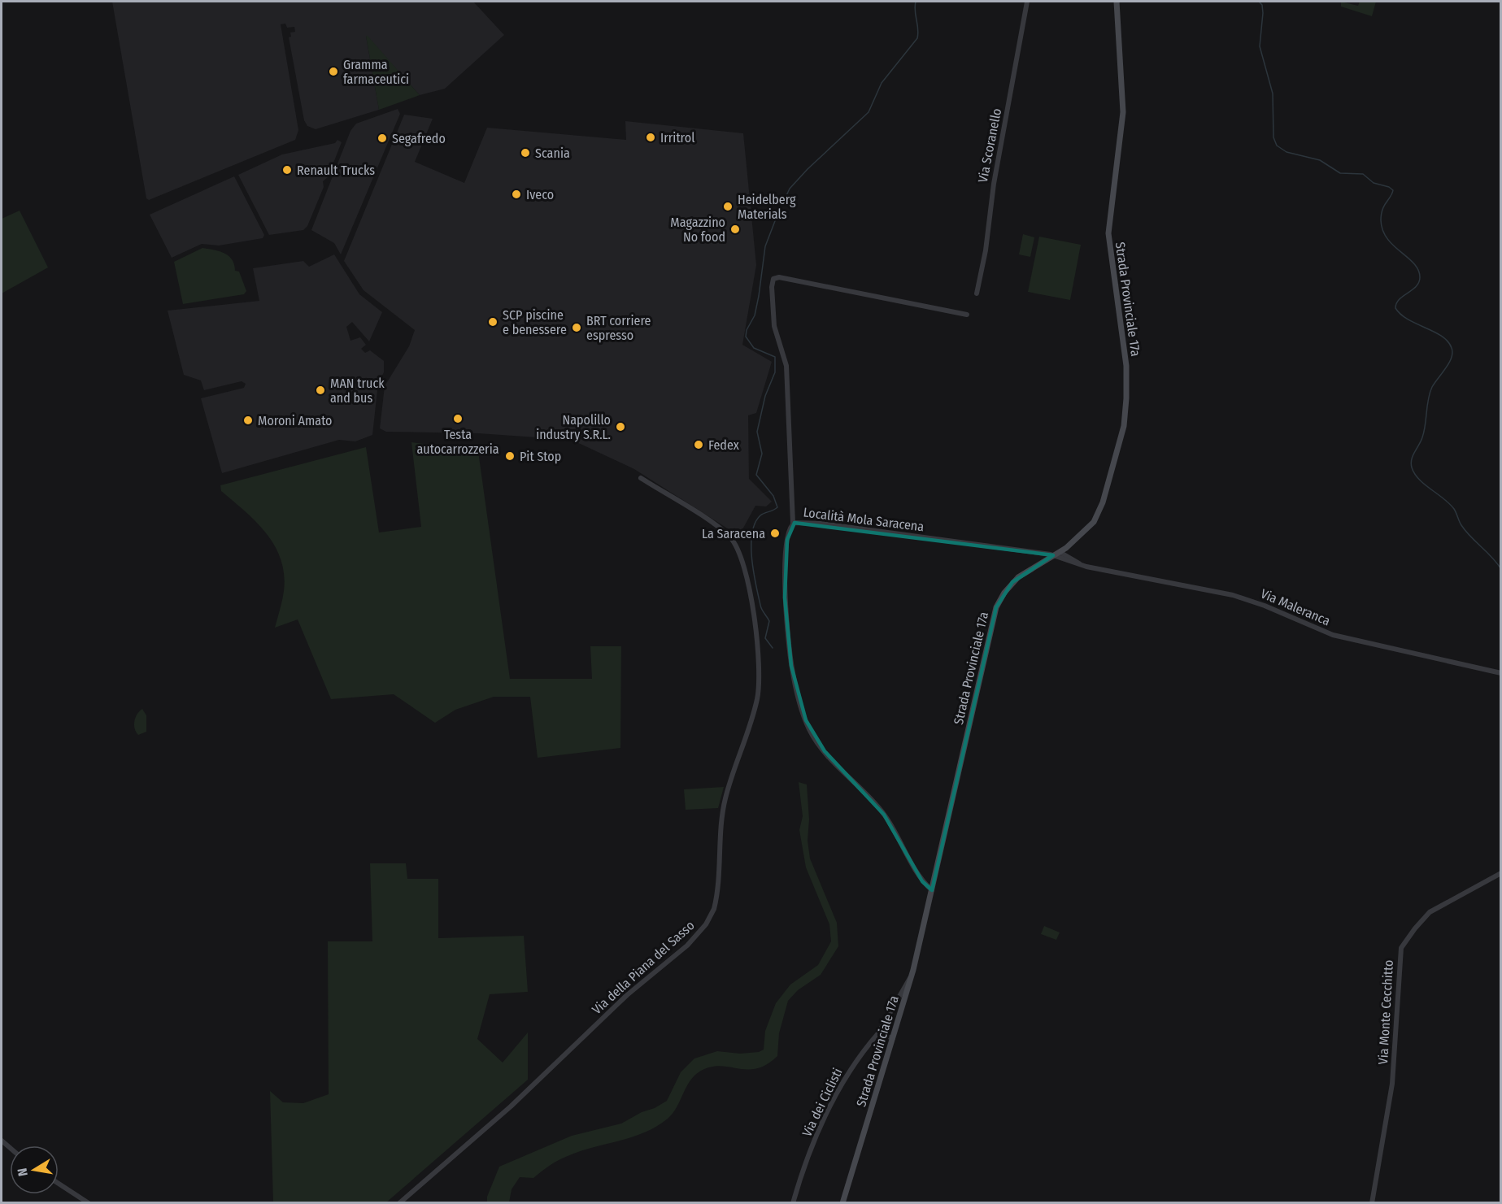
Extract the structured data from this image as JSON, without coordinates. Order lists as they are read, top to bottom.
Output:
{
  "streets": {
    "main road": ["Strada Provinciale 17a"],
    "street": [
      "Via Scoranello",
      "Località Mola Saracena",
      "Via Maleranca",
      "Via della Piana del Sasso",
      "Via Monte Cecchitto",
      "Via dei Ciclisti"
    ]
  },
  "crossings": [
    ["Strada Provinciale 17a", "Località Mola Saracena"],
    ["Strada Provinciale 17a", "Via dei Ciclisti"],
    ["Località Mola Saracena", "Via Maleranca"]
  ],
  "places": [
    "Gramma farmaceutici",
    "Irritrol",
    "Segafredo",
    "Scania",
    "Renault Trucks",
    "Iveco",
    "Heidelberg Materials",
    "Magazzino No food",
    "SCP piscine e benessere",
    "BRT corriere espresso",
    "MAN truck and bus",
    "Testa autocarrozzeria",
    "Moroni Amato",
    "Napolillo industry S.R.L.",
    "Fedex",
    "Pit Stop",
    "La Saracena"
  ],
  "north": "left"
}
